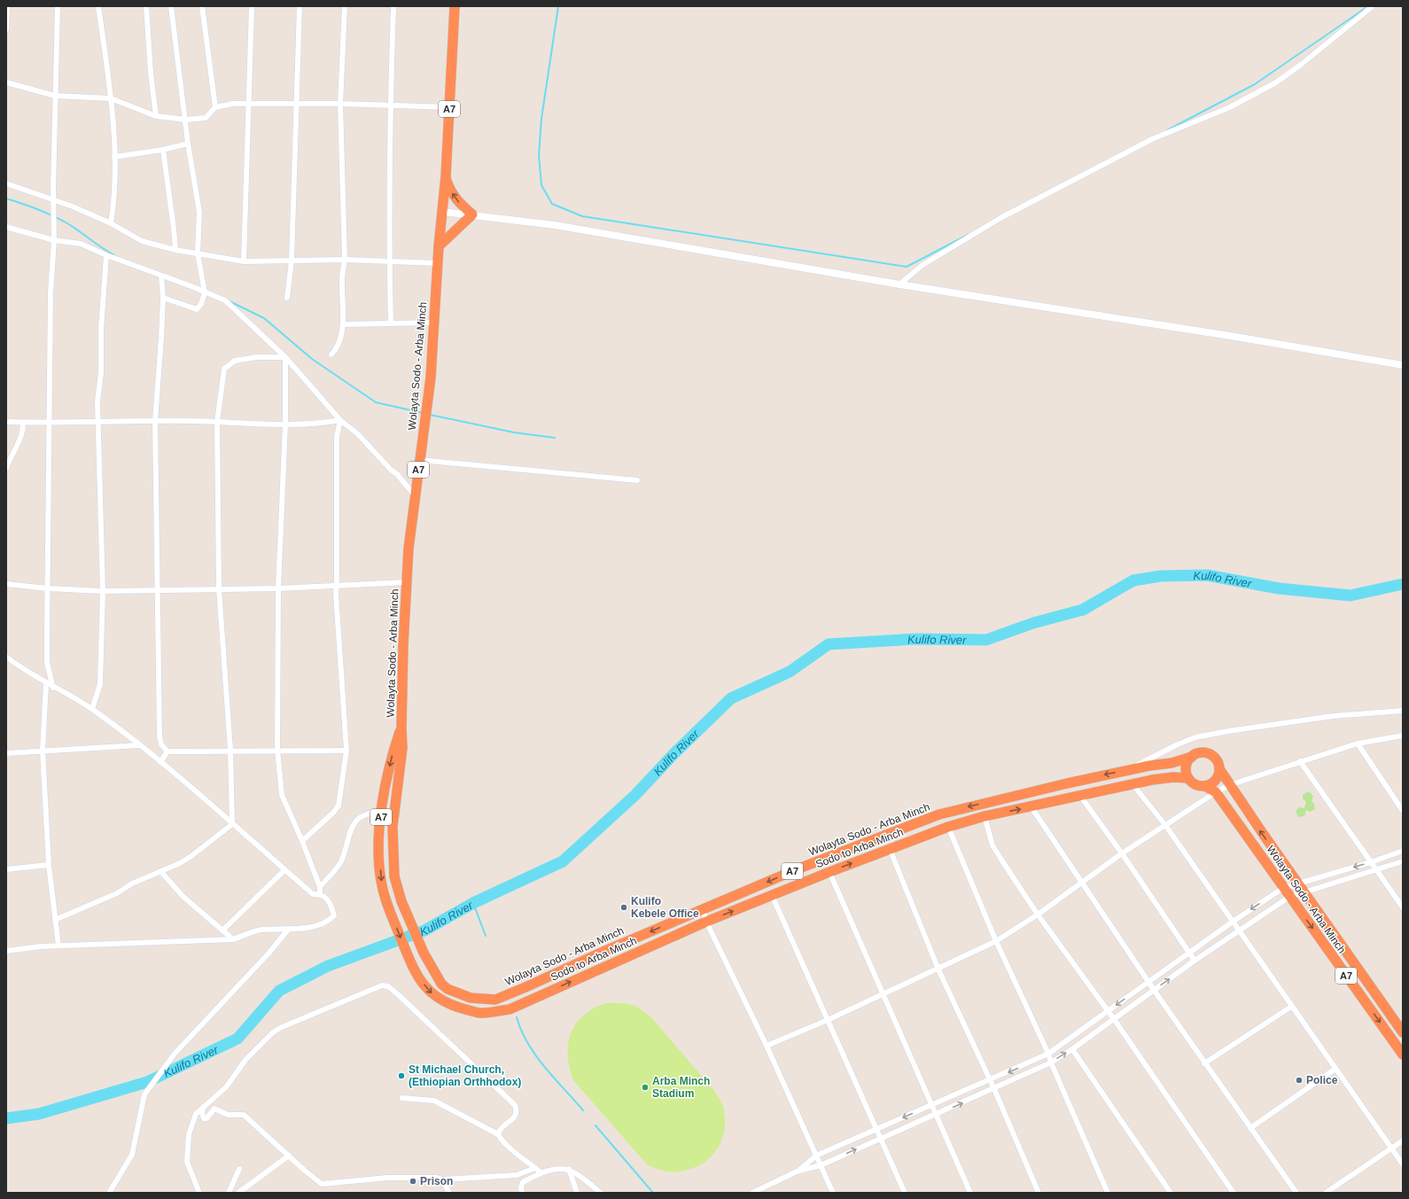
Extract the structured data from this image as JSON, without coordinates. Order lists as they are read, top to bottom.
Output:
{
  "streets": {
    "highway": ["A7", "Wolayta Sodo - Arba Minch", "Sodo to Arba Minch"]
  },
  "crossings": [
    ["A7", "Wolayta Sodo - Arba Minch"],
    ["A7", "Sodo to Arba Minch"],
    ["Wolayta Sodo - Arba Minch", "Sodo to Arba Minch"]
  ],
  "one_way": ["Sodo to Arba Minch"],
  "water": ["Kulifo River"],
  "places": [
    "Kulifo Kebele Office",
    "St Michael Church, (Ethiopian Orthhodox)",
    "Police",
    "Arba Minch Stadium",
    "Prison"
  ]
}
